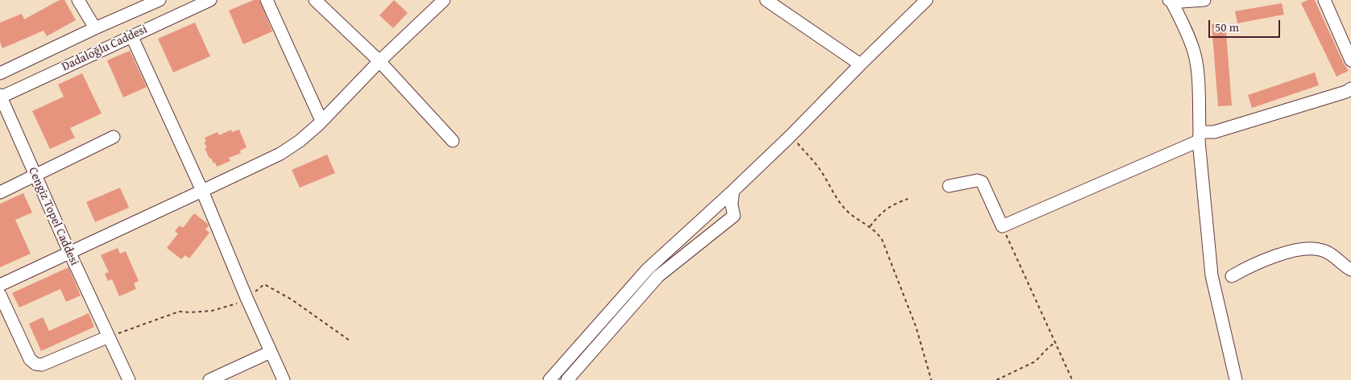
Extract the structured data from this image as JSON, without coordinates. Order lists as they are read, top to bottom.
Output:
{
  "streets": {
    "street": ["Dadaloğlu Caddesi", "Cengiz Topel Caddesi"]
  },
  "crossings": [
    ["Dadaloğlu Caddesi", "Cengiz Topel Caddesi"]
  ],
  "scale_bar": "50 m"
}
